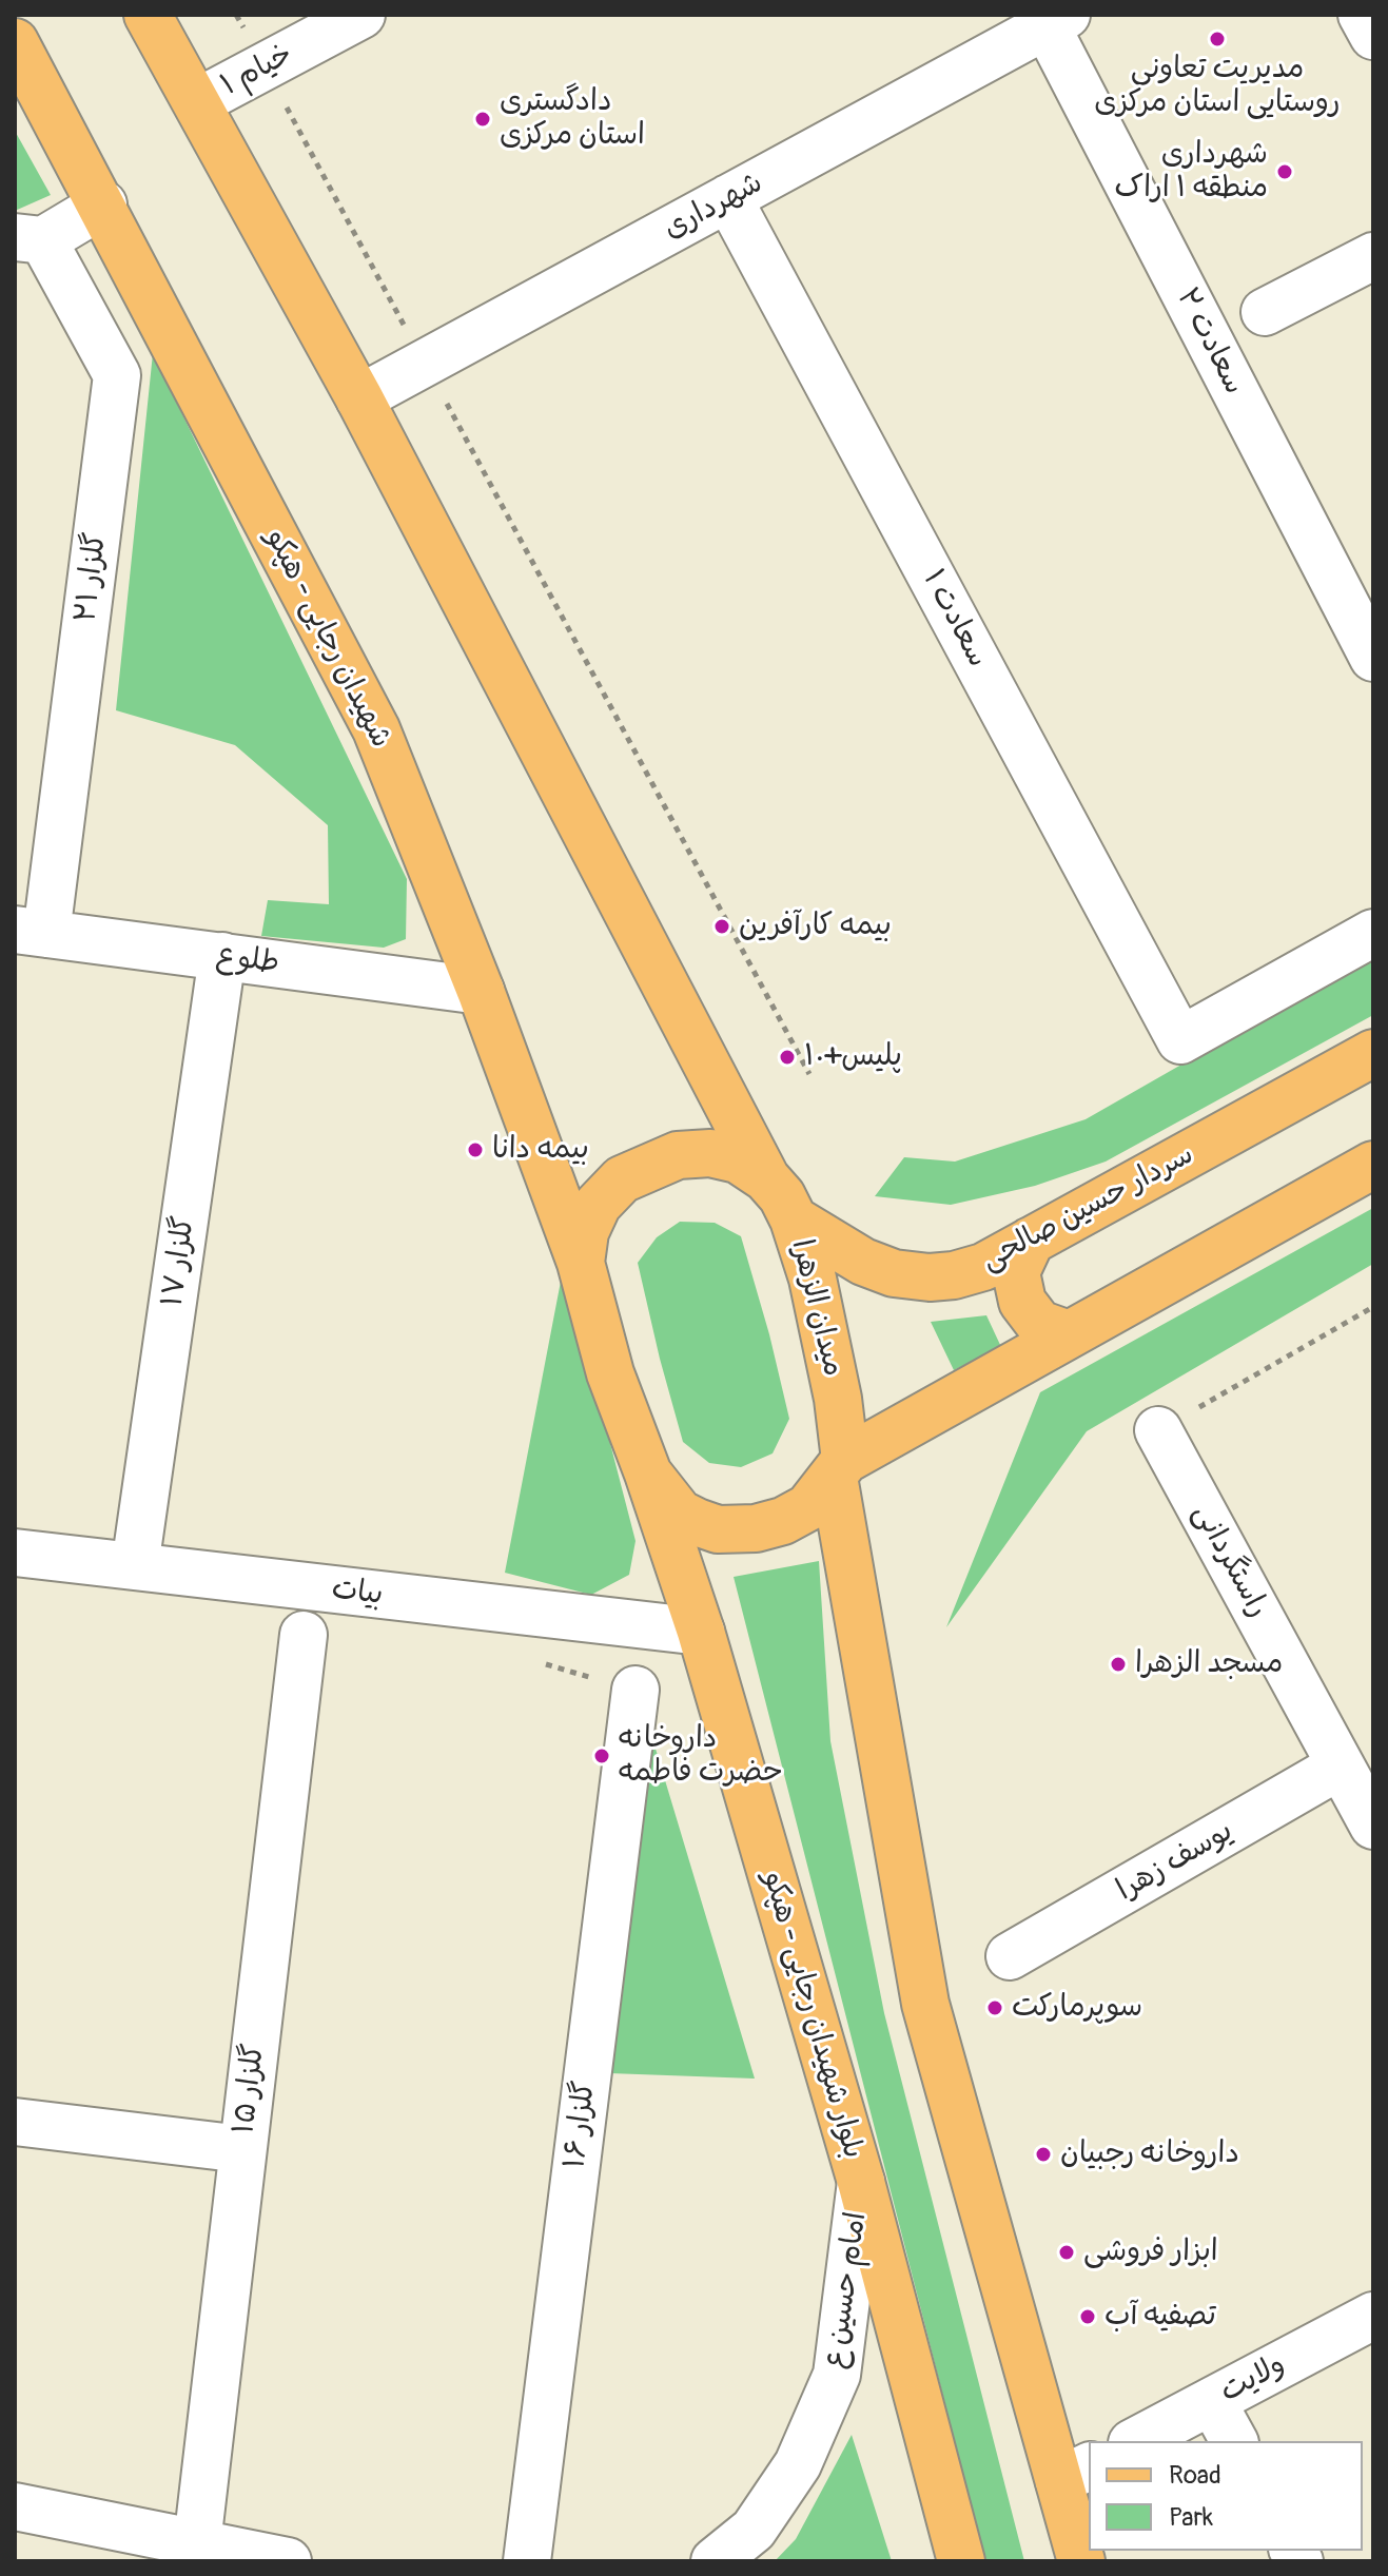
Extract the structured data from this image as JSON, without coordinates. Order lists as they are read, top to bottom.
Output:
{
  "streets": {
    "main road": [
      "شهیدان رجایی - هپکو",
      "سردار حسین صالحی",
      "میدان الزهرا",
      "بلوار شهیدان رجایی - هپکو"
    ],
    "street": [
      "خیام ۱",
      "شهرداری",
      "سعادت ۲",
      "گلزار ۲۱",
      "سعادت ۱",
      "طلوع",
      "گلزار ۱۷",
      "راستگردانی",
      "بیات",
      "یوسف زهرا",
      "گلزار ۱۵",
      "گلزار ۱۶",
      "امام حسین ع",
      "ولایت"
    ]
  },
  "crossings": [
    ["شهرداری", "سعادت ۲"],
    ["شهرداری", "سعادت ۱"],
    ["گلزار ۲۱", "طلوع"],
    ["شهیدان رجایی - هپکو", "طلوع"],
    ["شهیدان رجایی - هپکو", "میدان الزهرا"],
    ["طلوع", "گلزار ۱۷"],
    ["سردار حسین صالحی", "میدان الزهرا"],
    ["گلزار ۱۷", "بیات"],
    ["میدان الزهرا", "بلوار شهیدان رجایی - هپکو"],
    ["راستگردانی", "یوسف زهرا"],
    ["بیات", "بلوار شهیدان رجایی - هپکو"],
    ["بلوار شهیدان رجایی - هپکو", "امام حسین ع"]
  ],
  "places": [
    "مدیریت تعاونی روستایی استان مرکزی",
    "دادگستری استان مرکزی",
    "شهرداری منطقه ۱ اراک",
    "بیمه کارآفرین",
    "پلیس+۱۰",
    "بیمه دانا",
    "مسجد الزهرا",
    "داروخانه حضرت فاطمه",
    "سوپرمارکت",
    "داروخانه رجبیان",
    "ابزار فروشی",
    "تصفیه آب"
  ],
  "legend": ["Road", "Park"]
}
